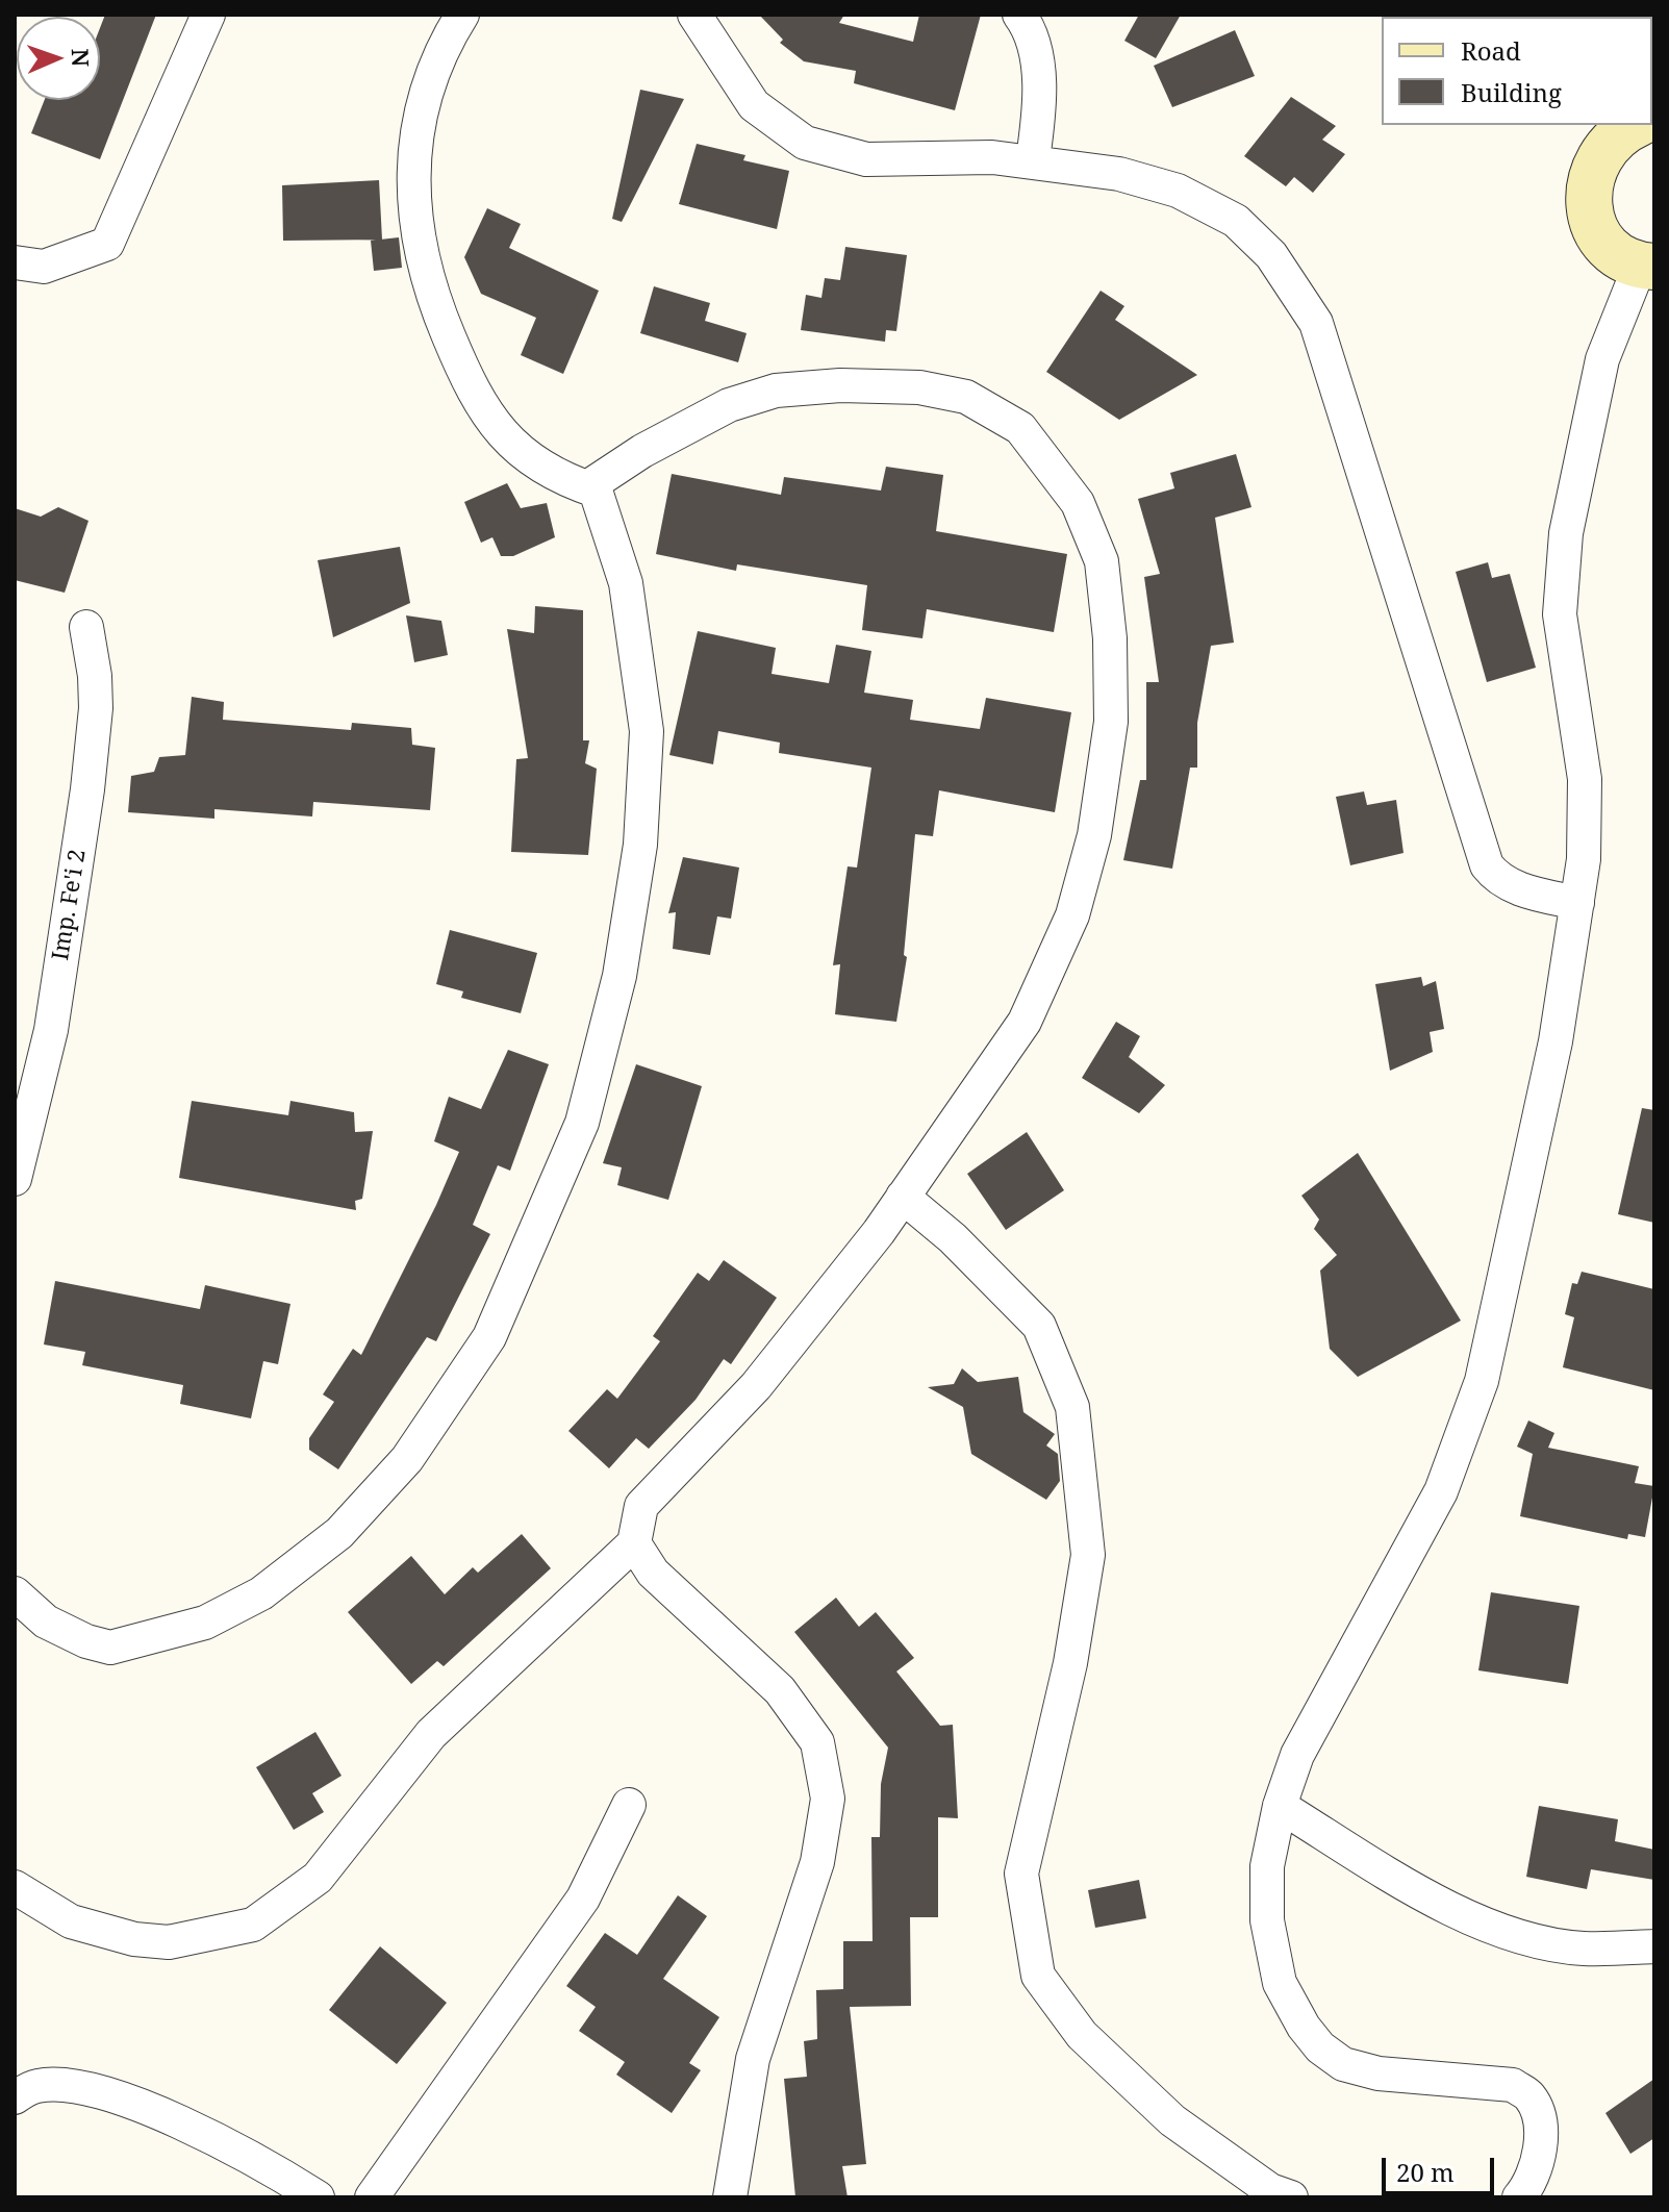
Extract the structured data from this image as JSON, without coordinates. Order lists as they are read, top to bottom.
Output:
{
  "streets": {
    "street": ["Imp. Fe'i 2"]
  },
  "legend": ["Road", "Building"],
  "scale_bar": "20 m",
  "north": "right"
}
